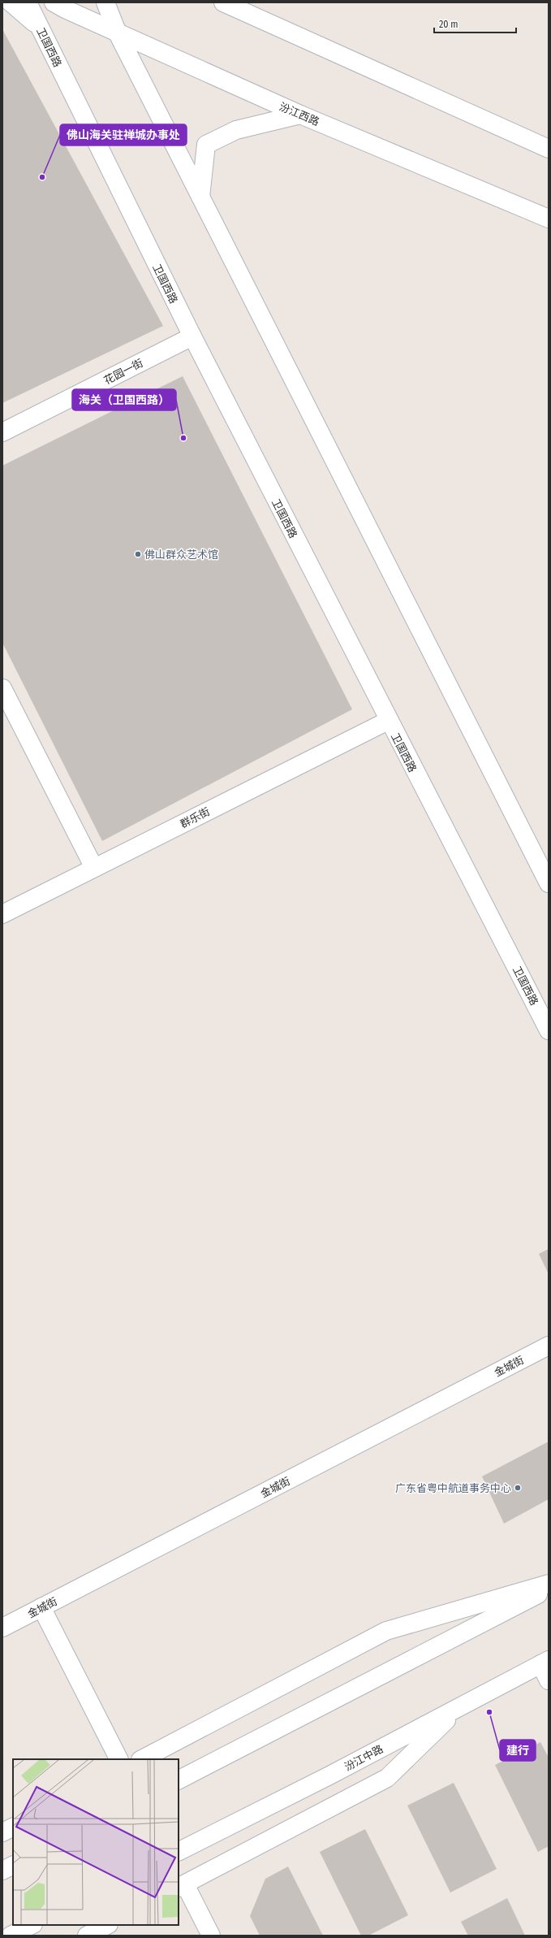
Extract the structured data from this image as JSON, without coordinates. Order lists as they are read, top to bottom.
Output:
{
  "streets": {
    "main road": [
      "卫国西路",
      "汾江西路",
      "花园一街",
      "群乐街",
      "金城街",
      "汾江中路"
    ]
  },
  "crossings": [
    ["卫国西路", "花园一街"],
    ["卫国西路", "群乐街"]
  ],
  "places": [
    "佛山海关驻禅城办事处",
    "海关（卫国西路）",
    "佛山群众艺术馆",
    "广东省粤中航道事务中心",
    "建行"
  ],
  "scale_bar": "20 m"
}
